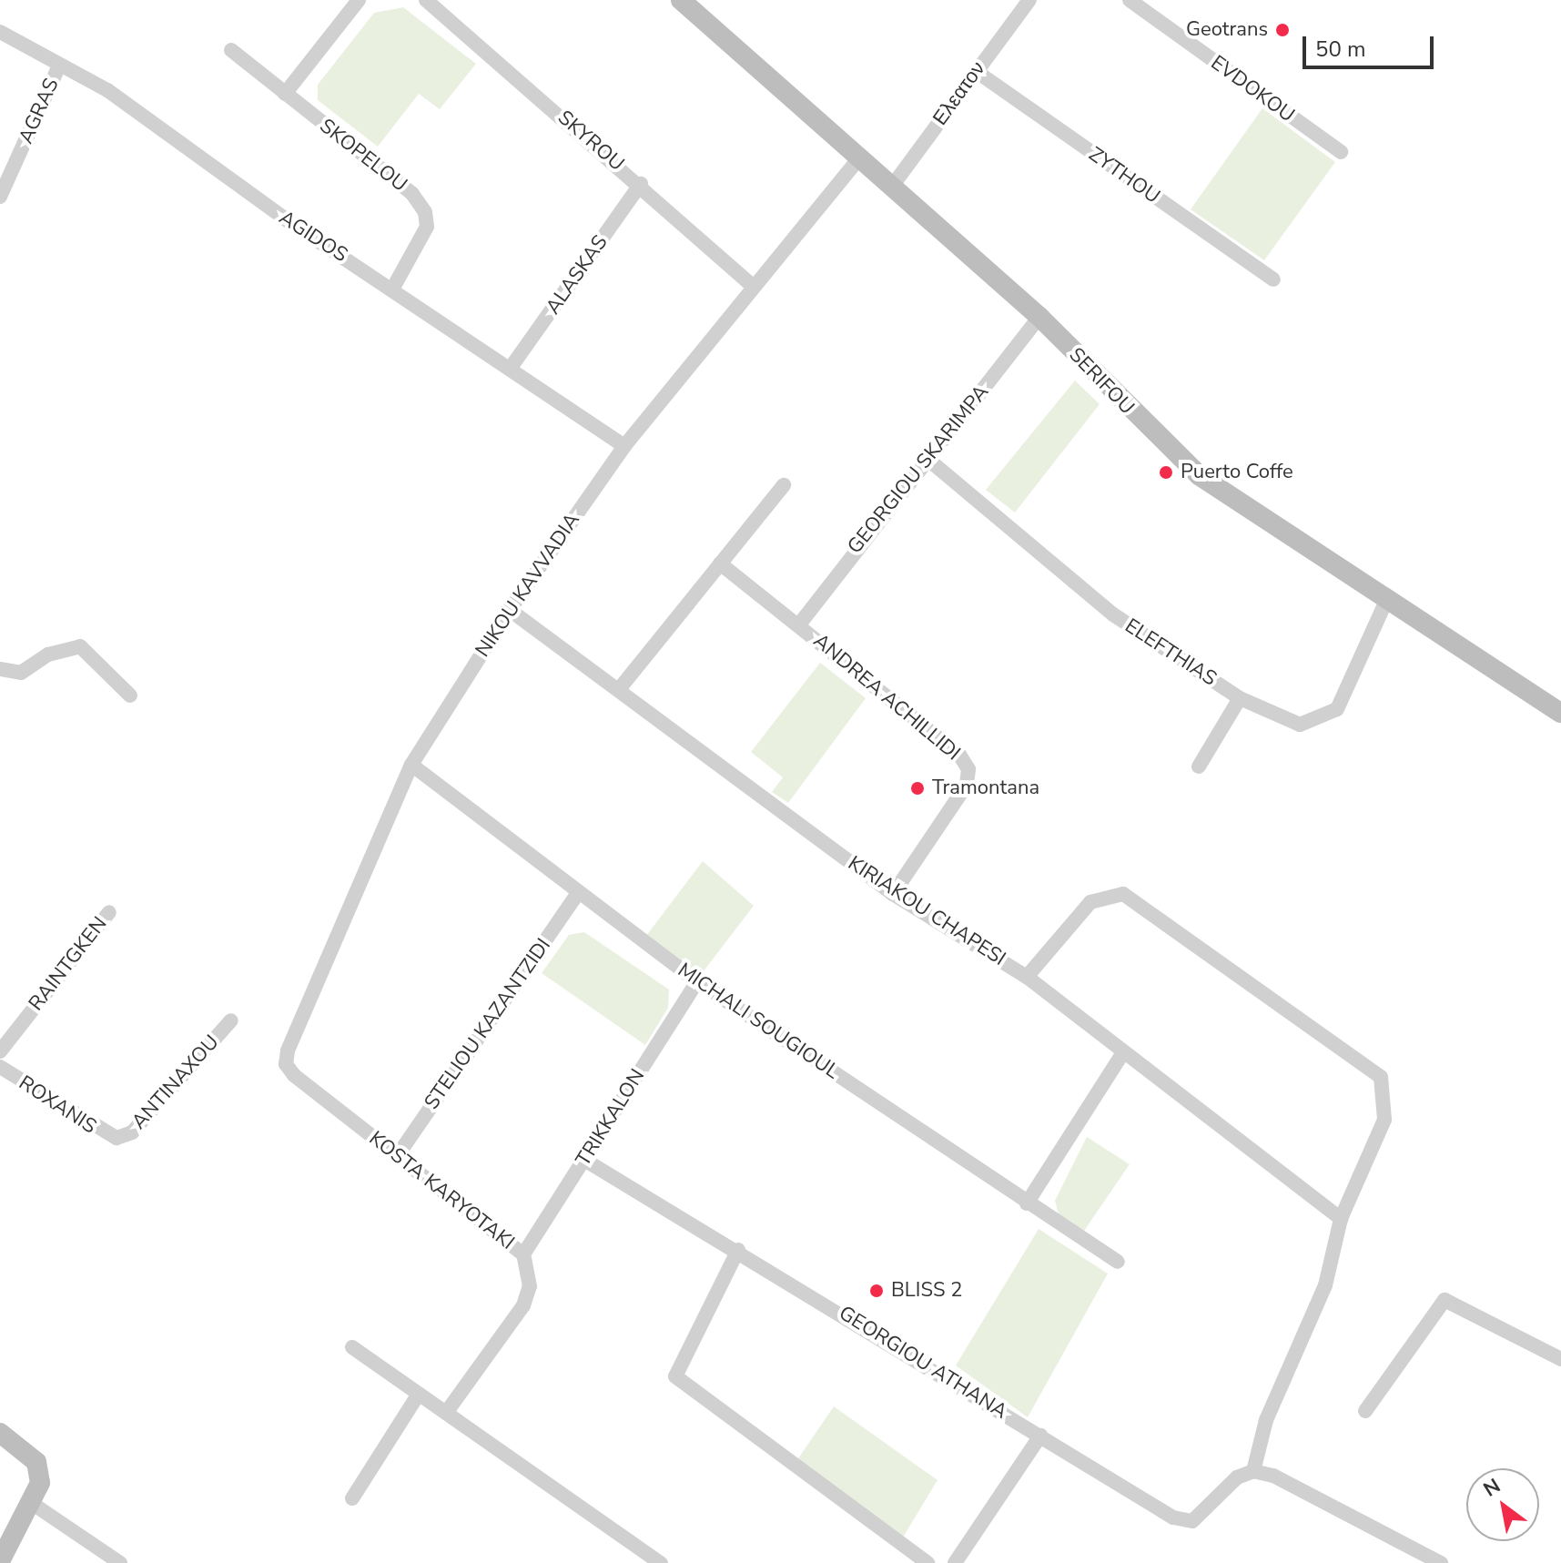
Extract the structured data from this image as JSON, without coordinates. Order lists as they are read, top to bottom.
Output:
{
  "streets": {
    "street": [
      "EVDOKOU",
      "Ελεατον",
      "AGRAS",
      "SKYROU",
      "SKOPELOU",
      "ZYTHOU",
      "AGIDOS",
      "ALASKAS",
      "SERIFOU",
      "GEORGIOU SKARIMPA",
      "NIKOU KAVVADIA",
      "ELEFTHIAS",
      "ANDREA ACHILLIDI",
      "KIRIAKOU CHAPESI",
      "RAINTGKEN",
      "MICHALI SOUGIOUL",
      "STELIOU KAZANTZIDI",
      "ANTINAXOU",
      "ROXANIS",
      "TRIKKALON",
      "KOSTA KARYOTAKI",
      "GEORGIOU ATHANA"
    ]
  },
  "crossings": [
    ["Ελεατον", "ZYTHOU"],
    ["Ελεατον", "SERIFOU"],
    ["AGRAS", "AGIDOS"],
    ["SKYROU", "ALASKAS"],
    ["SKYROU", "NIKOU KAVVADIA"],
    ["SKOPELOU", "AGIDOS"],
    ["AGIDOS", "ALASKAS"],
    ["AGIDOS", "NIKOU KAVVADIA"],
    ["SERIFOU", "GEORGIOU SKARIMPA"],
    ["SERIFOU", "NIKOU KAVVADIA"],
    ["SERIFOU", "ELEFTHIAS"],
    ["GEORGIOU SKARIMPA", "ELEFTHIAS"],
    ["GEORGIOU SKARIMPA", "ANDREA ACHILLIDI"],
    ["NIKOU KAVVADIA", "KIRIAKOU CHAPESI"],
    ["NIKOU KAVVADIA", "MICHALI SOUGIOUL"],
    ["NIKOU KAVVADIA", "KOSTA KARYOTAKI"],
    ["ANDREA ACHILLIDI", "KIRIAKOU CHAPESI"],
    ["MICHALI SOUGIOUL", "STELIOU KAZANTZIDI"],
    ["MICHALI SOUGIOUL", "TRIKKALON"],
    ["STELIOU KAZANTZIDI", "KOSTA KARYOTAKI"],
    ["ANTINAXOU", "ROXANIS"],
    ["TRIKKALON", "KOSTA KARYOTAKI"],
    ["TRIKKALON", "GEORGIOU ATHANA"]
  ],
  "places": [
    "Geotrans",
    "Puerto Coffe",
    "Tramontana",
    "BLISS 2"
  ],
  "scale_bar": "50 m",
  "north": "top left"
}
